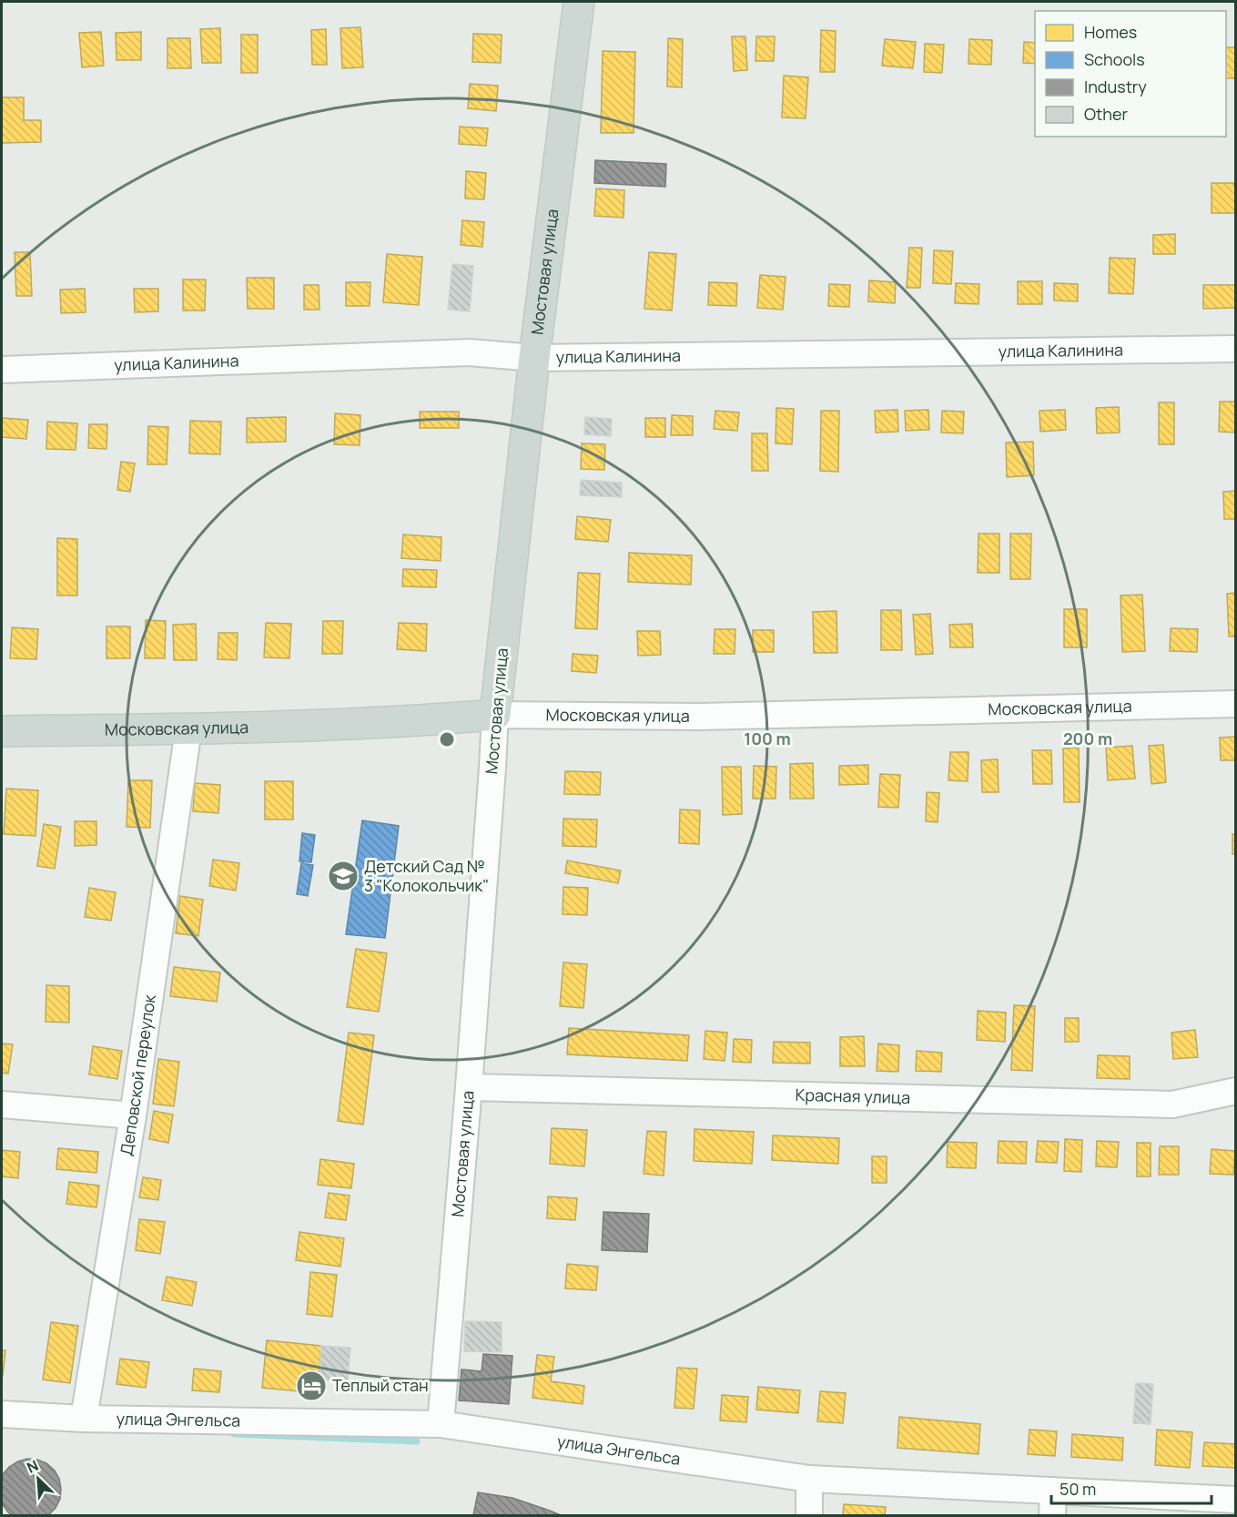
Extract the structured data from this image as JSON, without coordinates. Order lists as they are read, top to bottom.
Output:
{
  "streets": {
    "main road": ["Мостовая улица", "Московская улица"],
    "street": [
      "улица Калинина",
      "Деповской переулок",
      "Красная улица",
      "улица Энгельса"
    ]
  },
  "crossings": [
    ["Мостовая улица", "улица Калинина"],
    ["Мостовая улица", "Московская улица"],
    ["Мостовая улица", "Красная улица"],
    ["Мостовая улица", "улица Энгельса"],
    ["Московская улица", "Деповской переулок"],
    ["Деповской переулок", "улица Энгельса"]
  ],
  "places": {
    "school or university": ["Детский Сад № 3 \"Колокольчик\""],
    "hotel": ["Теплый стан"]
  },
  "legend": [
    "Homes",
    "Schools",
    "Industry",
    "Other"
  ],
  "scale_bar": "50 m",
  "north": "top left",
  "rings": ["100 m", "200 m"]
}
